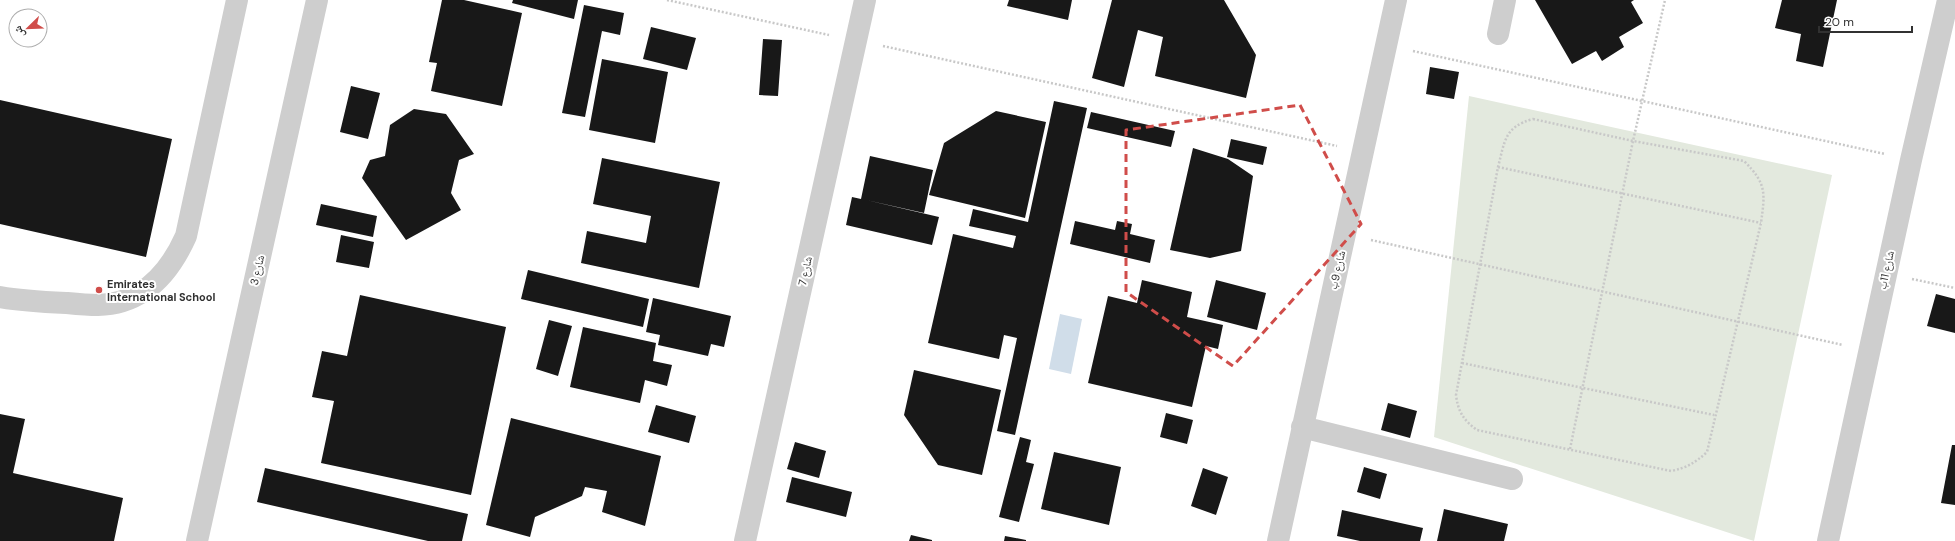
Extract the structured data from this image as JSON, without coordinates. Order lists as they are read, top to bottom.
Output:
{
  "streets": {
    "street": [
      "شارع 3",
      "شارع 9ب",
      "شارع 11ب",
      "شارع 7"
    ]
  },
  "places": ["Emirates International School"],
  "scale_bar": "20 m",
  "north": "bottom left"
}
